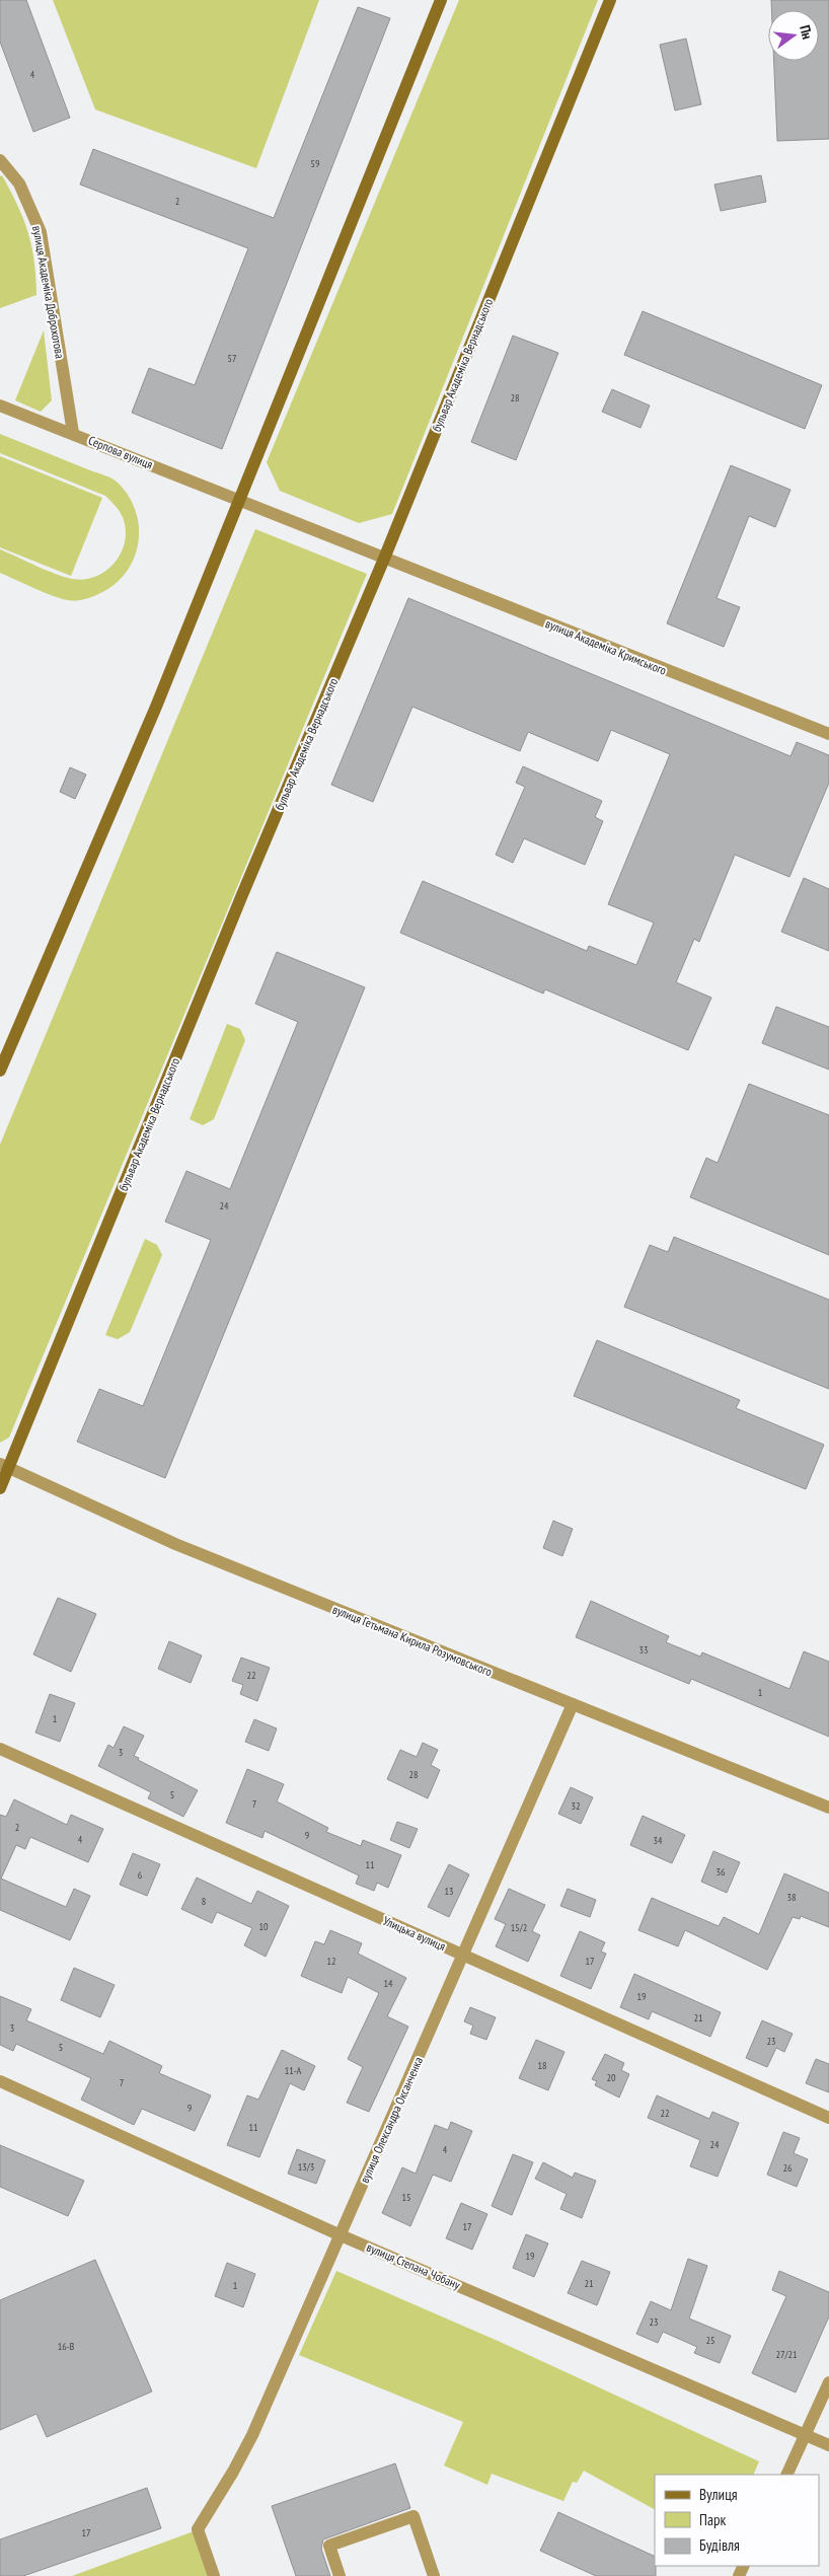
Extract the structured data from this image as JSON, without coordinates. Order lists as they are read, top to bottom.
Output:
{
  "streets": {
    "main road": ["бульвар Академіка Вернадського"],
    "street": [
      "вулиця Академіка Доброхотова",
      "Серпова вулиця",
      "вулиця Академіка Кримського",
      "вулиця Гетьмана Кирила Розумовського",
      "Улицька вулиця",
      "вулиця Олександра Оксанченка",
      "вулиця Степана Чобану"
    ]
  },
  "crossings": [
    ["вулиця Академіка Доброхотова", "Серпова вулиця"],
    ["бульвар Академіка Вернадського", "Серпова вулиця"],
    ["бульвар Академіка Вернадського", "вулиця Академіка Кримського"],
    ["бульвар Академіка Вернадського", "вулиця Гетьмана Кирила Розумовського"],
    ["Серпова вулиця", "вулиця Академіка Кримського"],
    ["вулиця Гетьмана Кирила Розумовського", "вулиця Олександра Оксанченка"],
    ["Улицька вулиця", "вулиця Олександра Оксанченка"],
    ["вулиця Олександра Оксанченка", "вулиця Степана Чобану"]
  ],
  "house_numbers": [
    "4",
    "59",
    "2",
    "57",
    "28",
    "24",
    "33",
    "22",
    "1",
    "1",
    "3",
    "28",
    "5",
    "7",
    "32",
    "2",
    "9",
    "4",
    "34",
    "11",
    "36",
    "6",
    "13",
    "38",
    "8",
    "10",
    "15/2",
    "12",
    "17",
    "14",
    "19",
    "21",
    "3",
    "23",
    "5",
    "18",
    "11-А",
    "20",
    "7",
    "9",
    "22",
    "11",
    "24",
    "4",
    "13/3",
    "26",
    "15",
    "17",
    "19",
    "21",
    "1",
    "23",
    "25",
    "16-В",
    "27/21",
    "17"
  ],
  "legend": ["Вулиця", "Парк", "Будівля"],
  "north": "right"
}
